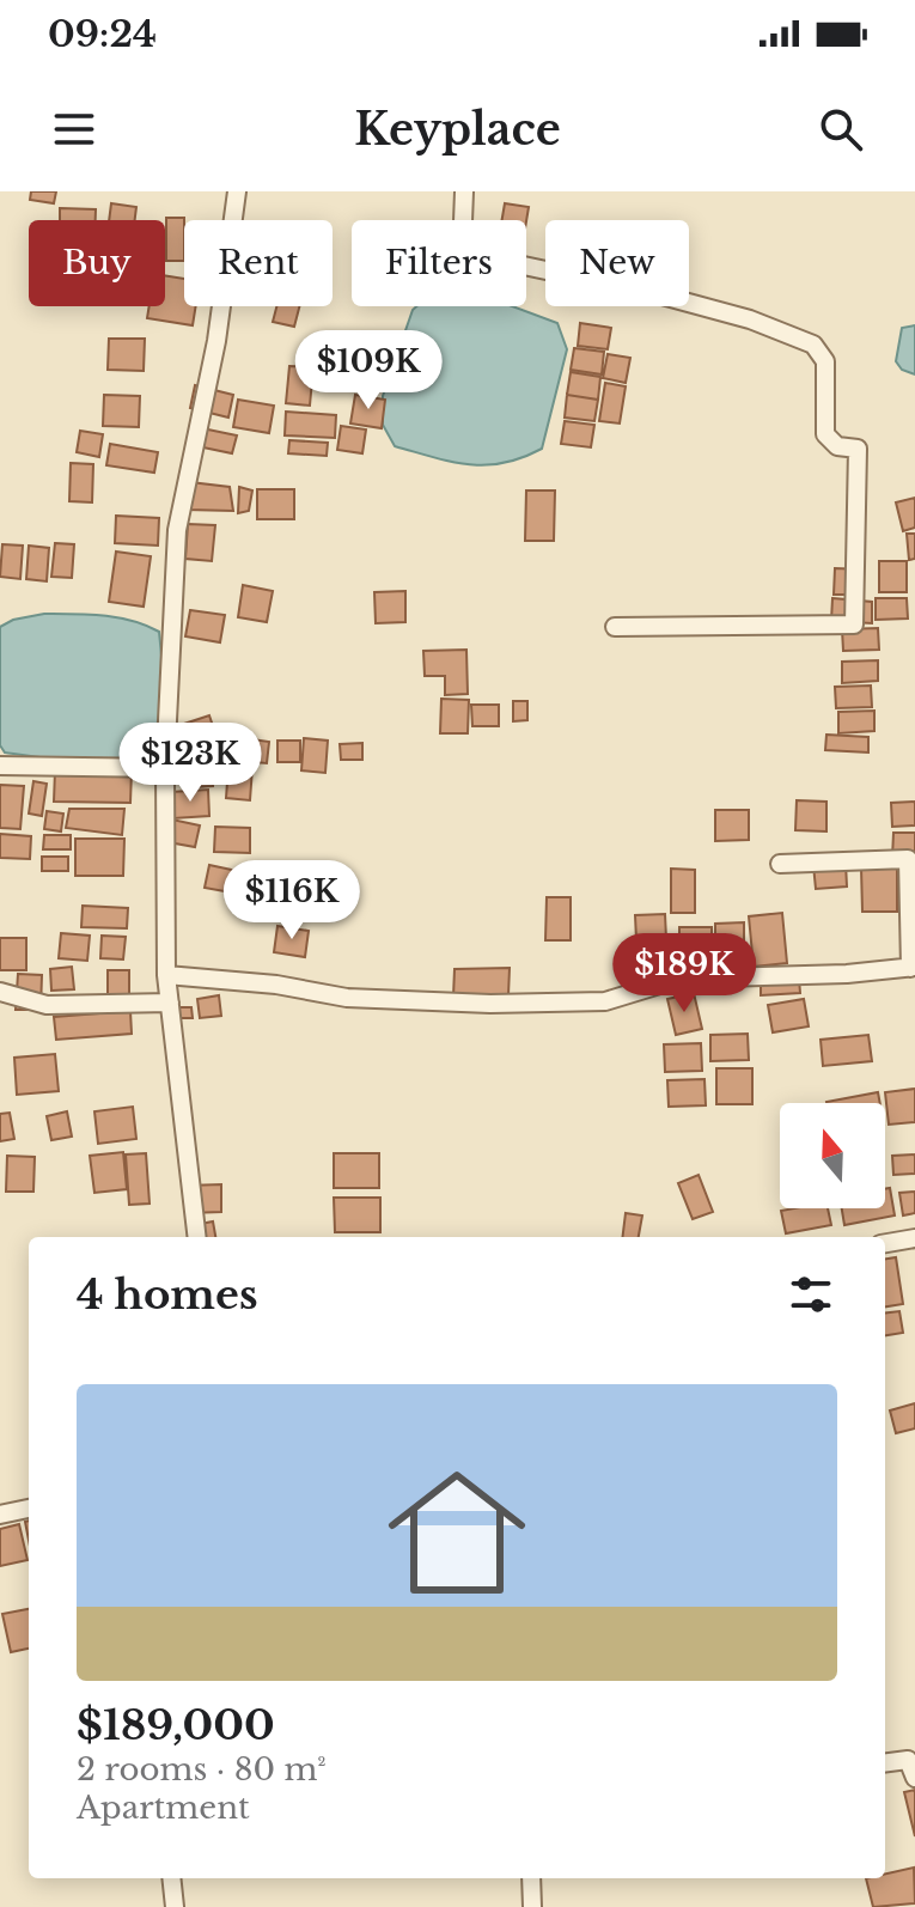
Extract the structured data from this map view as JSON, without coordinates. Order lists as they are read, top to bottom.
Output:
{
  "north": "top",
  "page": {
    "status": "09:24",
    "header": "Keyplace",
    "chip": [
      "Buy",
      "Rent",
      "Filters",
      "New"
    ],
    "price": [
      "$109K",
      "$123K",
      "$116K",
      "$189K"
    ],
    "heading": "4 homes",
    "list": [
      {
        "name": "$189,000",
        "note": "2 rooms · 80 m² · Apartment"
      }
    ]
  }
}
